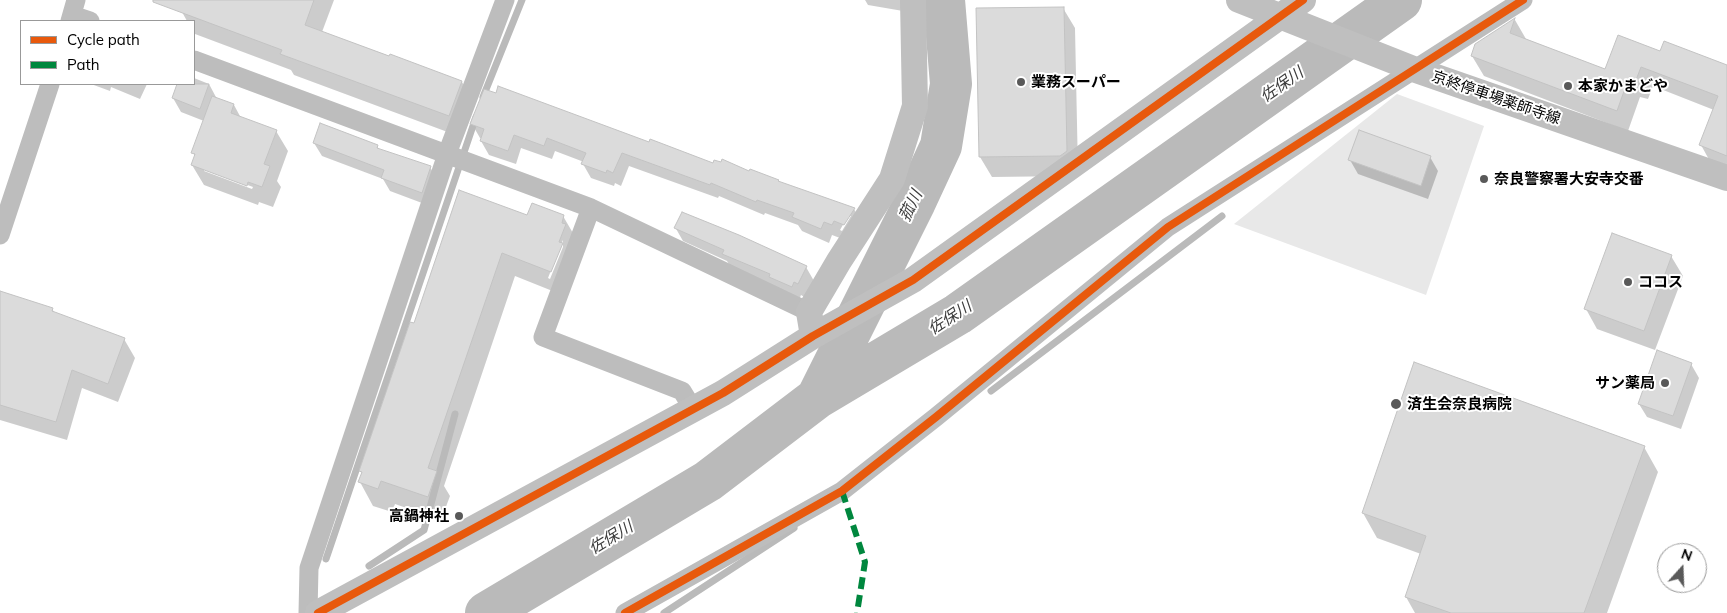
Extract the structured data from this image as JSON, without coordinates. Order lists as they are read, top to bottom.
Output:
{
  "streets": {
    "street": ["京終停車場薬師寺線"]
  },
  "water": ["佐保川", "菰川"],
  "places": [
    "業務スーパー",
    "本家かまどや",
    "奈良警察署大安寺交番",
    "ココス",
    "サン薬局",
    "済生会奈良病院",
    "高鍋神社"
  ],
  "legend": ["Cycle path", "Path"],
  "north": "top"
}
